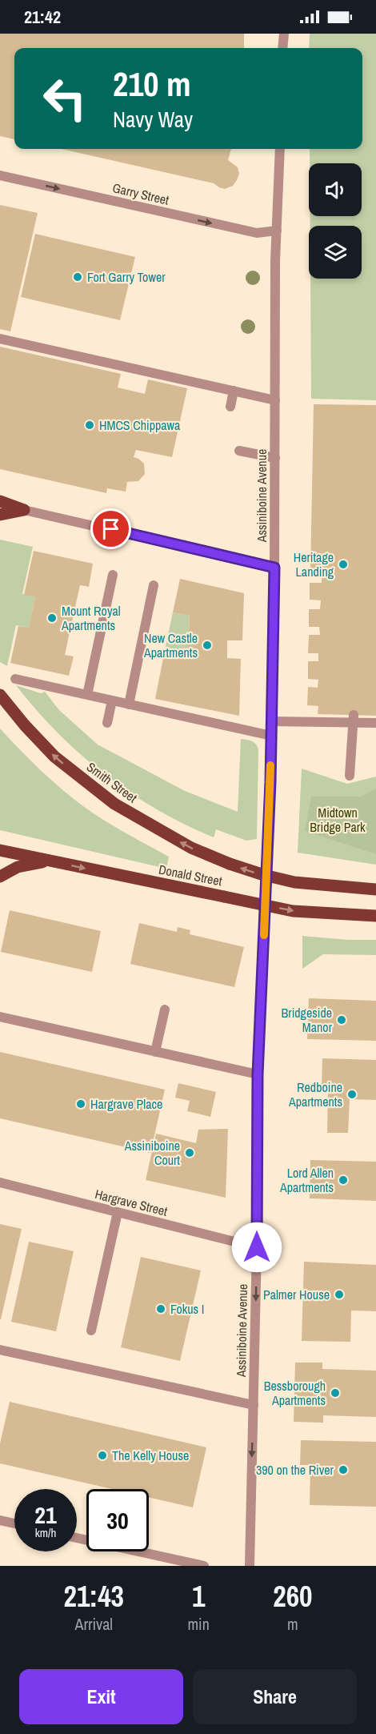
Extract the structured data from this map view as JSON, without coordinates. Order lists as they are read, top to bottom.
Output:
{
  "streets": {
    "main road": ["Smith Street", "Donald Street"],
    "street": ["Garry Street", "Assiniboine Avenue", "Hargrave Street"]
  },
  "crossings": [
    ["Garry Street", "Assiniboine Avenue"],
    ["Assiniboine Avenue", "Hargrave Street"],
    ["Smith Street", "Donald Street"]
  ],
  "one_way": ["Garry Street", "Smith Street"],
  "parks": ["Midtown Bridge Park"],
  "places": [
    "Fort Garry Tower",
    "HMCS Chippawa",
    "Heritage Landing",
    "Mount Royal Apartments",
    "New Castle Apartments",
    "Bridgeside Manor",
    "Redboine Apartments",
    "Hargrave Place",
    "Assiniboine Court",
    "Lord Allen Apartments",
    "Palmer House",
    "Fokus I",
    "Bessborough Apartments",
    "The Kelly House",
    "390 on the River"
  ],
  "page": {
    "status": "21:42",
    "turn": ["210 m", "Navy Way"],
    "speed": "21 km/h",
    "limit": "30",
    "eta": [
      "21:43",
      "Arrival",
      "1",
      "min",
      "260",
      "m"
    ],
    "buttons": ["Exit", "Share"]
  }
}
